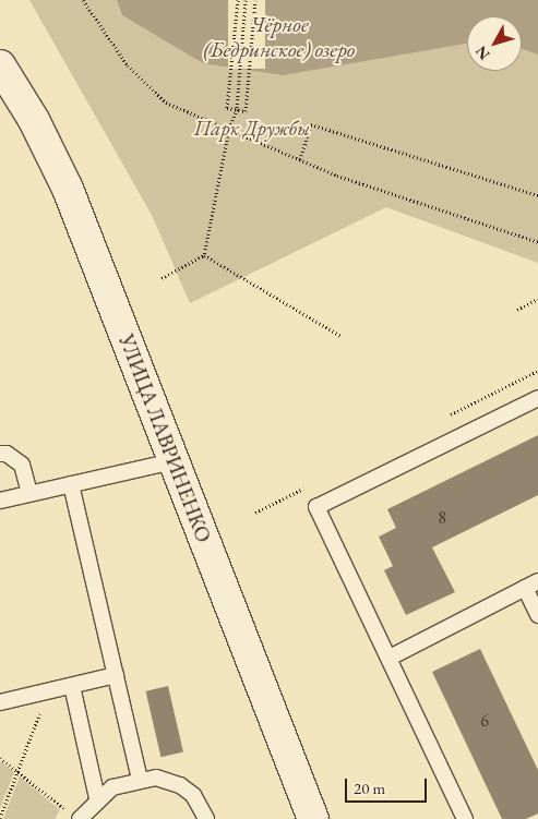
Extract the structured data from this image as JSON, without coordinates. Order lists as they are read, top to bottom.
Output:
{
  "streets": {
    "street": ["УЛИЦА ЛАВРИНЕНКО"]
  },
  "water": ["Чёрное (Бедринское) озеро"],
  "parks": ["Парк Дружбы"],
  "house_numbers": ["8", "6"],
  "scale_bar": "20 m",
  "north": "bottom left"
}
